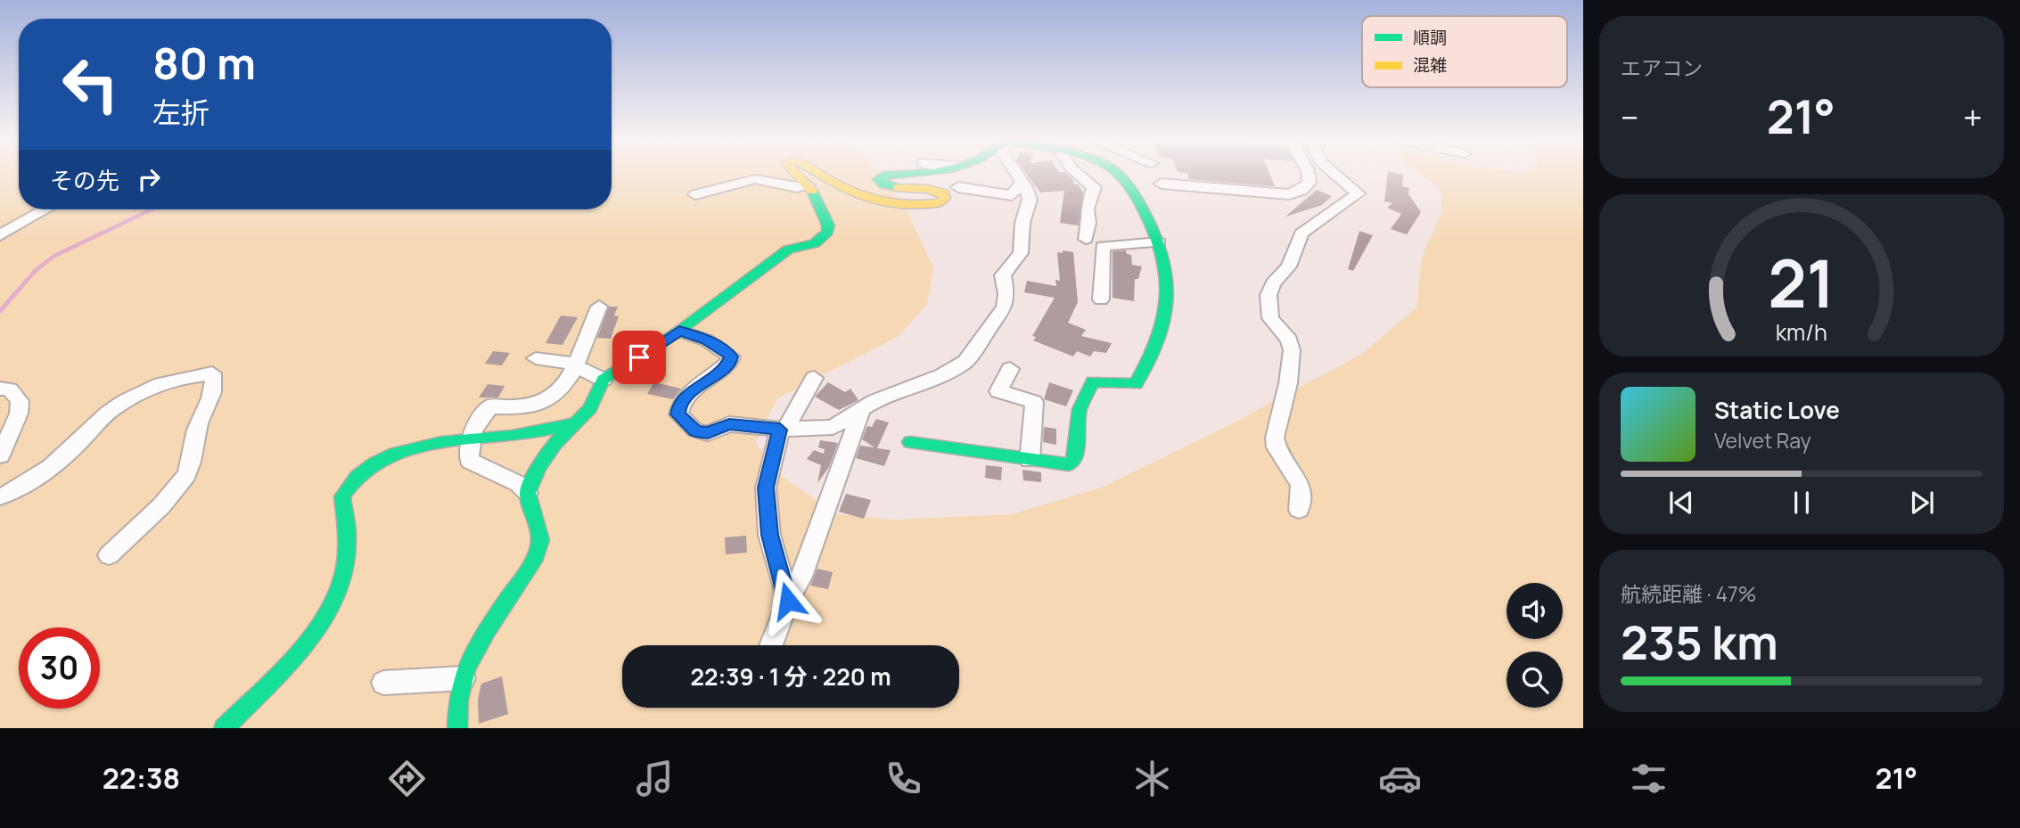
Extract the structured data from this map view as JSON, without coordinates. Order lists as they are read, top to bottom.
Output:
{
  "legend": ["順調", "混雑"],
  "page": {
    "tile": [
      "エアコン",
      ["航続距離 · 47%", "235 km"]
    ],
    "turn": ["80 m", "左折"],
    "heat": ["−", "21°", "+"],
    "then": "その先",
    "song": ["Static Love", "Velvet Ray"],
    "limit": "30",
    "trip": "22:39 · 1 分 · 220 m",
    "tabs": ["22:38", "21°"],
    "gauge": ["21", "km/h"]
  }
}
